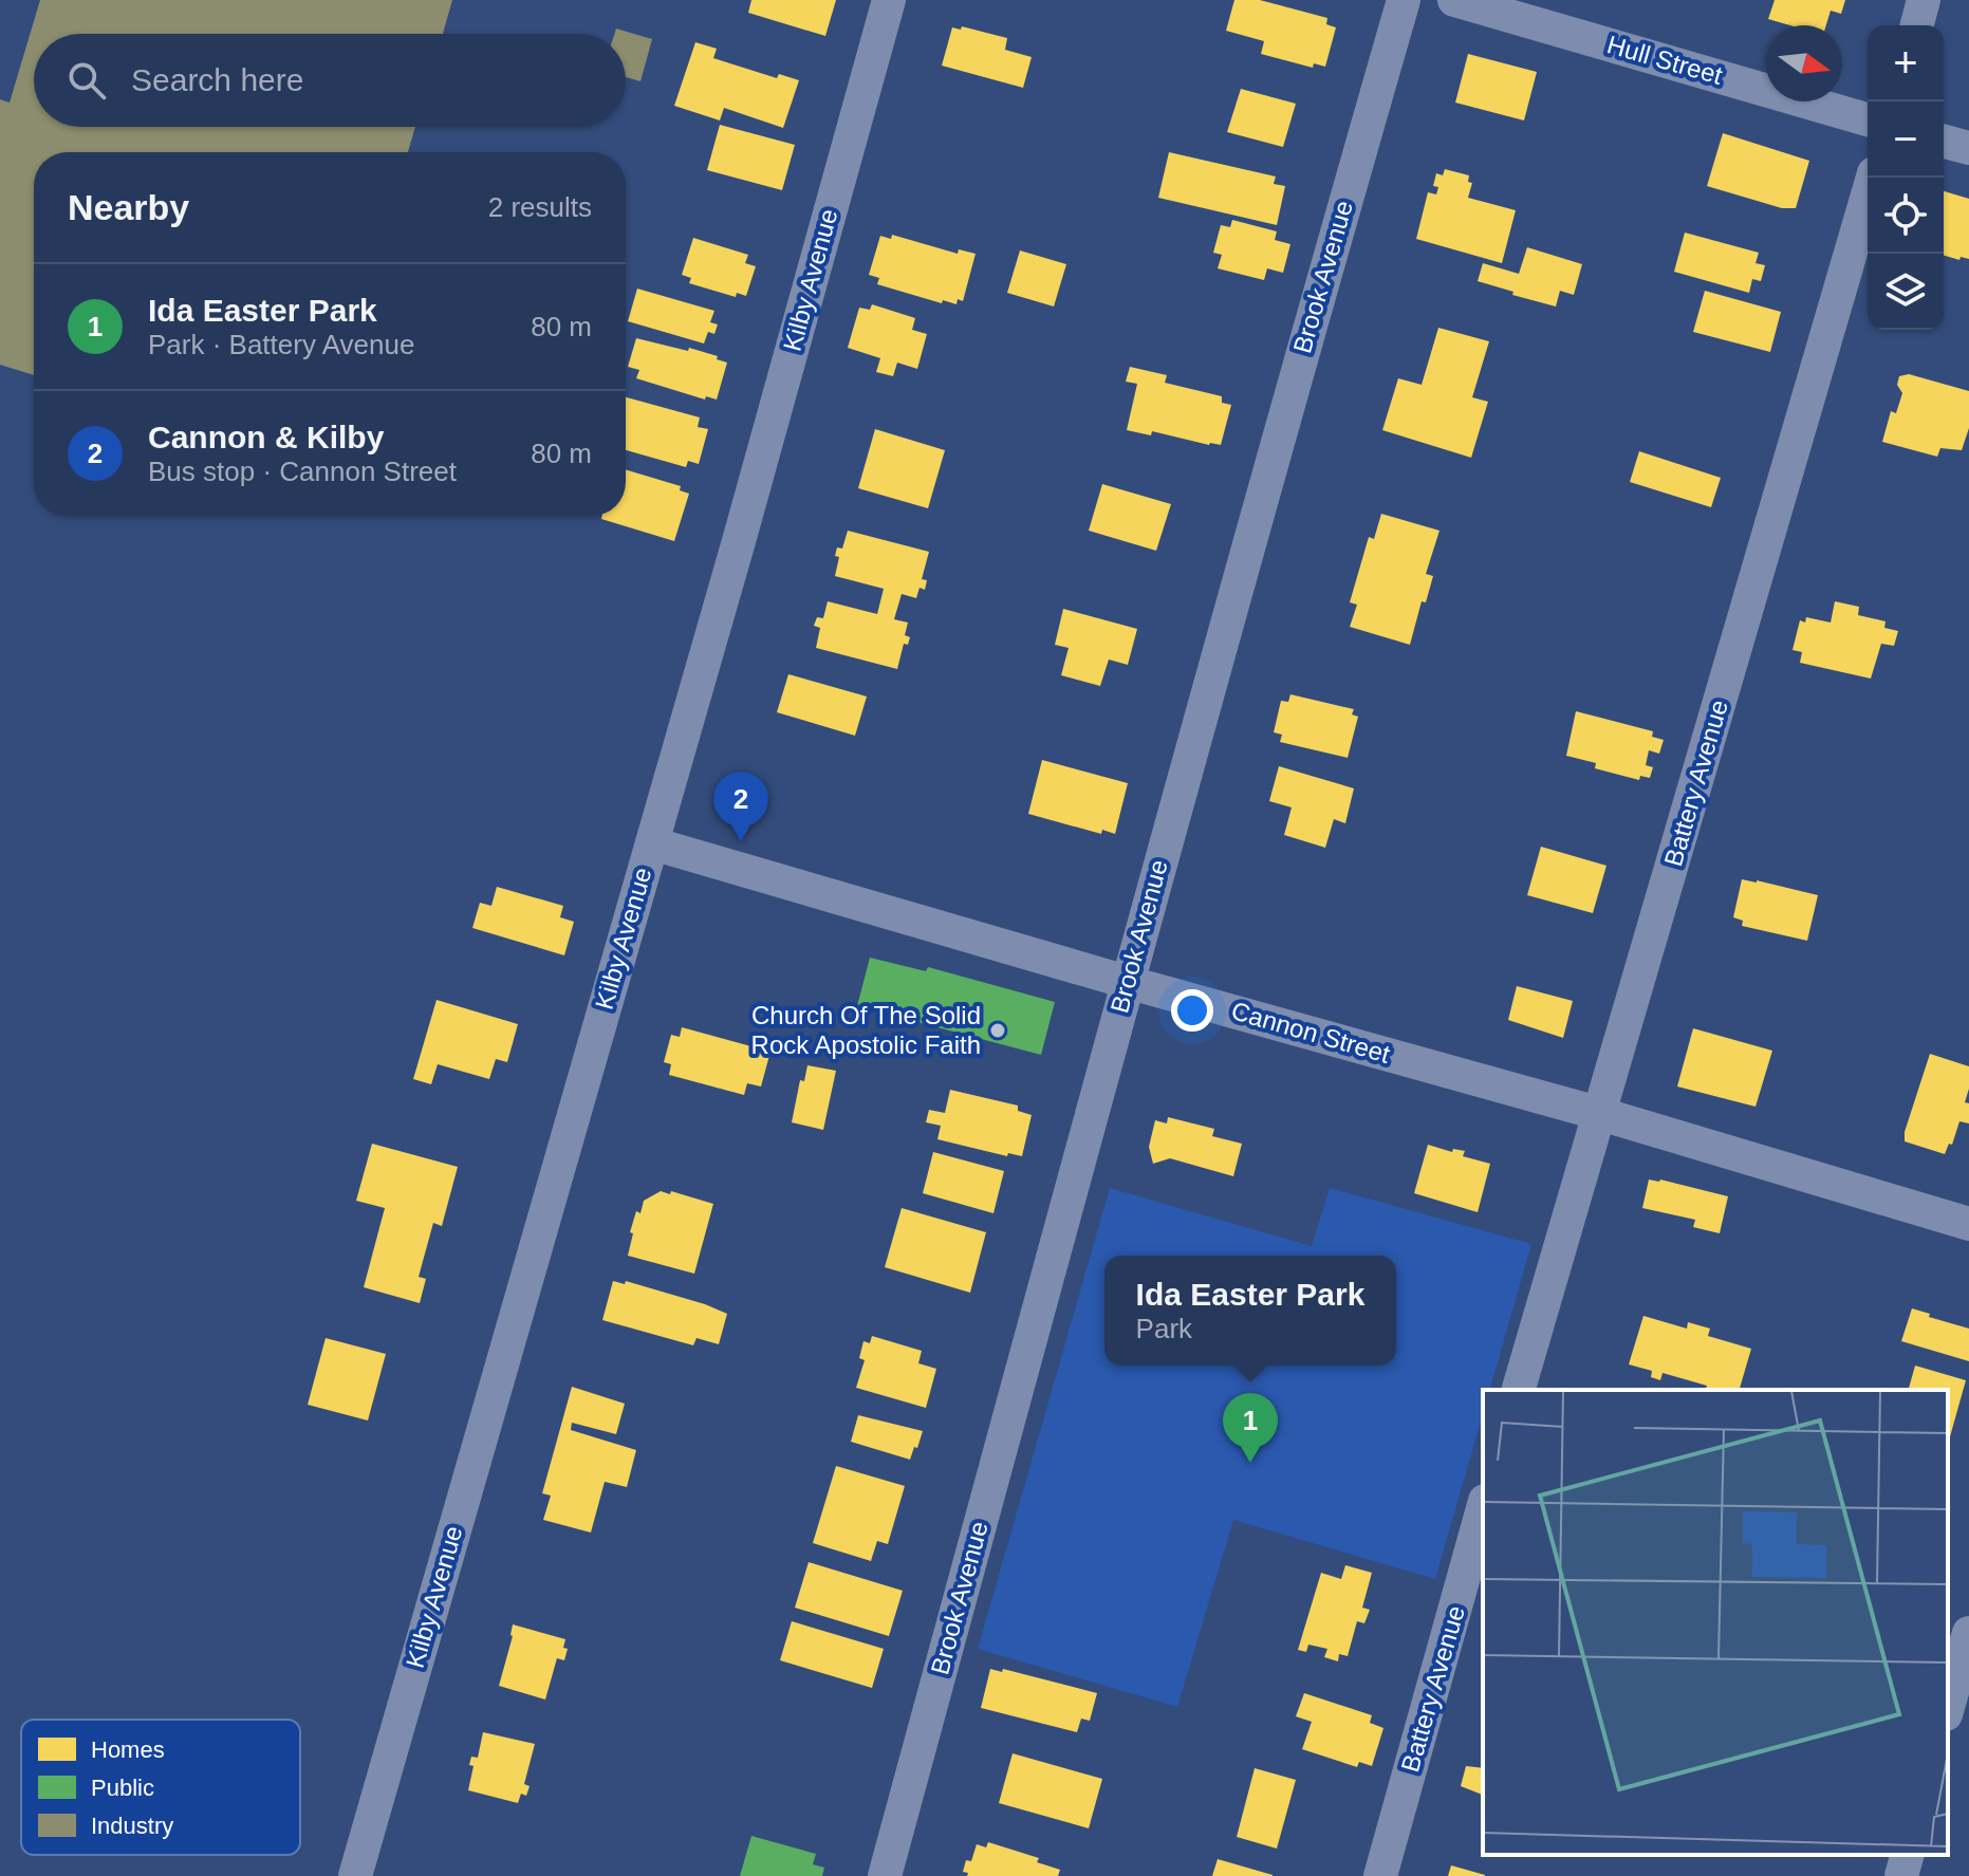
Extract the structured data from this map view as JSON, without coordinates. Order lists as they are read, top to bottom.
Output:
{
  "streets": {
    "street": [
      "Hull Street",
      "Brook Avenue",
      "Kilby Avenue",
      "Battery Avenue",
      "Cannon Street"
    ]
  },
  "crossings": [
    ["Brook Avenue", "Cannon Street"],
    ["Kilby Avenue", "Cannon Street"],
    ["Battery Avenue", "Cannon Street"]
  ],
  "places": ["Church Of The Solid Rock Apostolic Faith"],
  "legend": ["Homes", "Public", "Industry"],
  "north": "right",
  "page": {
    "map_buttons": ["+", "−"],
    "search": "Search here",
    "heading": ["Nearby", "2 results"],
    "list": [
      {
        "mark": "1",
        "name": "Ida Easter Park",
        "note": "Park · Battery Avenue",
        "value": "80 m"
      },
      {
        "mark": "2",
        "name": "Cannon & Kilby",
        "note": "Bus stop · Cannon Street",
        "value": "80 m"
      }
    ],
    "pins": ["2", "1"],
    "popup": ["Ida Easter Park", "Park"]
  }
}
